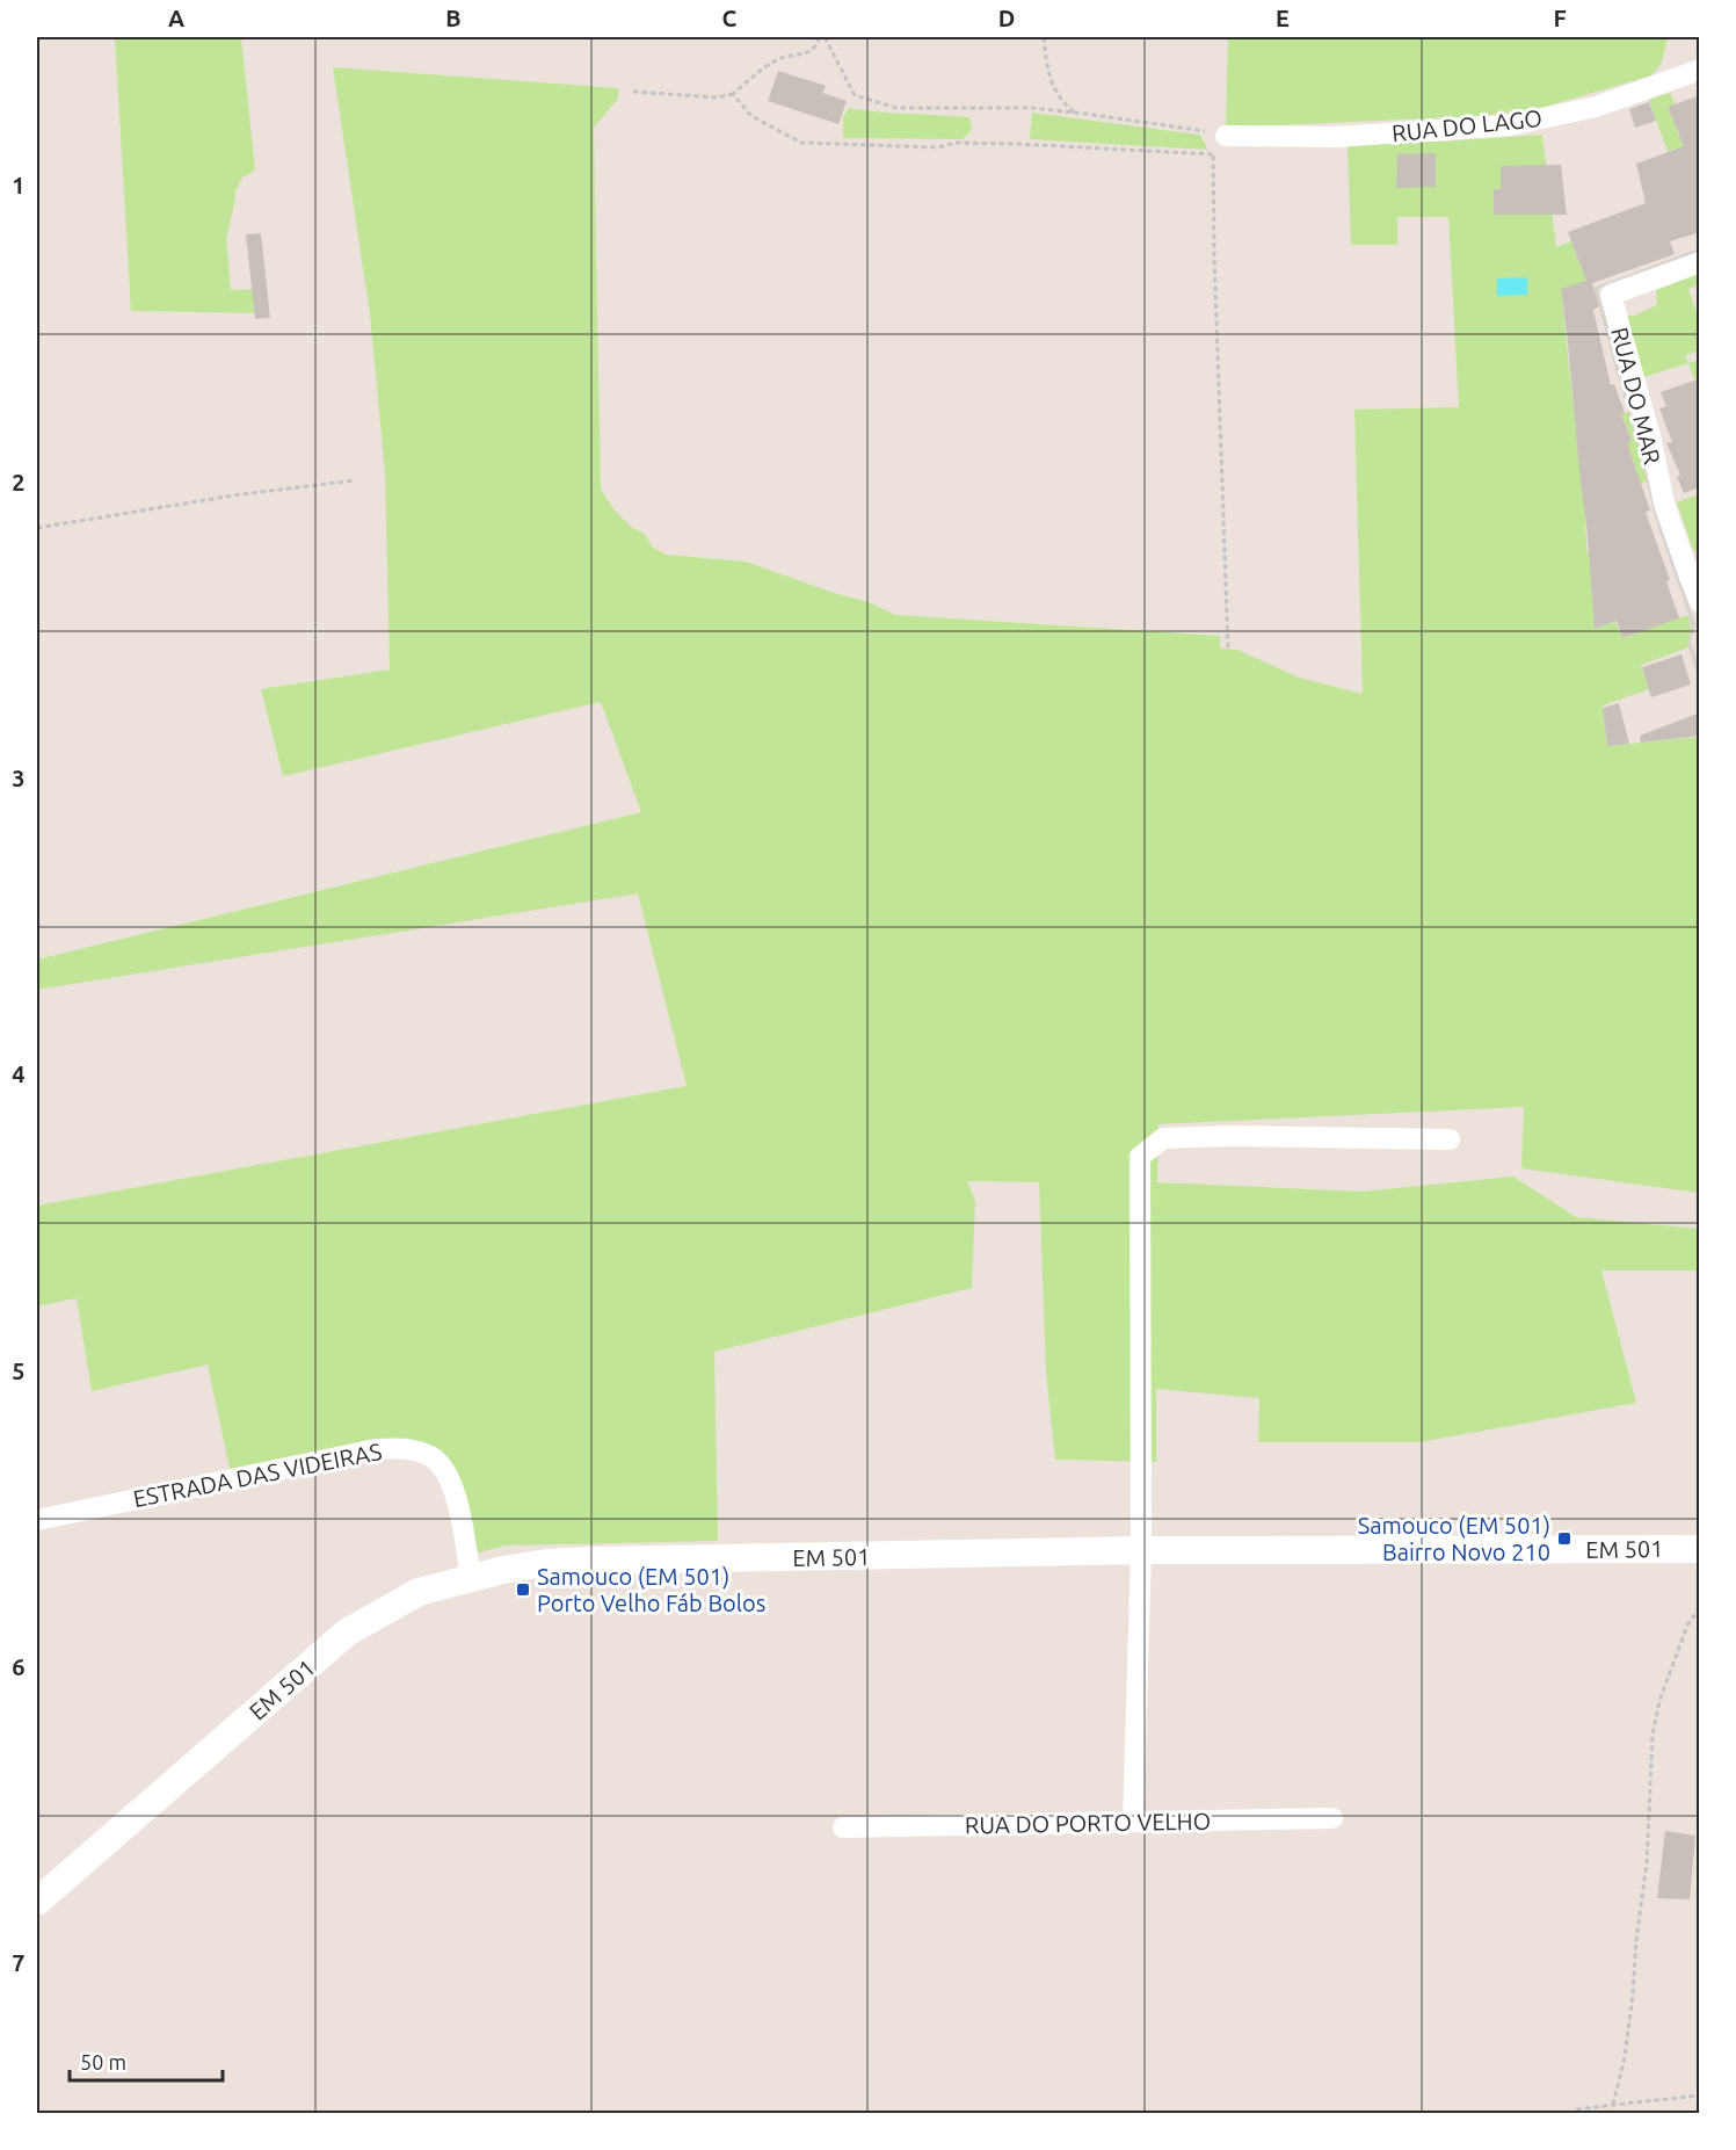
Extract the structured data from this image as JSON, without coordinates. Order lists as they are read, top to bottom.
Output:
{
  "streets": {
    "main road": ["EM 501"],
    "street": [
      "RUA DO LAGO",
      "RUA DO MAR",
      "ESTRADA DAS VIDEIRAS",
      "RUA DO PORTO VELHO"
    ]
  },
  "crossings": [
    ["ESTRADA DAS VIDEIRAS", "EM 501"]
  ],
  "places": {
    "transit": ["Samouco (EM 501) Bairro Novo 210", "Samouco (EM 501) Porto Velho Fáb Bolos"]
  },
  "scale_bar": "50 m",
  "grid": {
    "columns": [
      "A",
      "B",
      "C",
      "D",
      "E",
      "F"
    ],
    "rows": [
      "1",
      "2",
      "3",
      "4",
      "5",
      "6",
      "7"
    ]
  }
}
